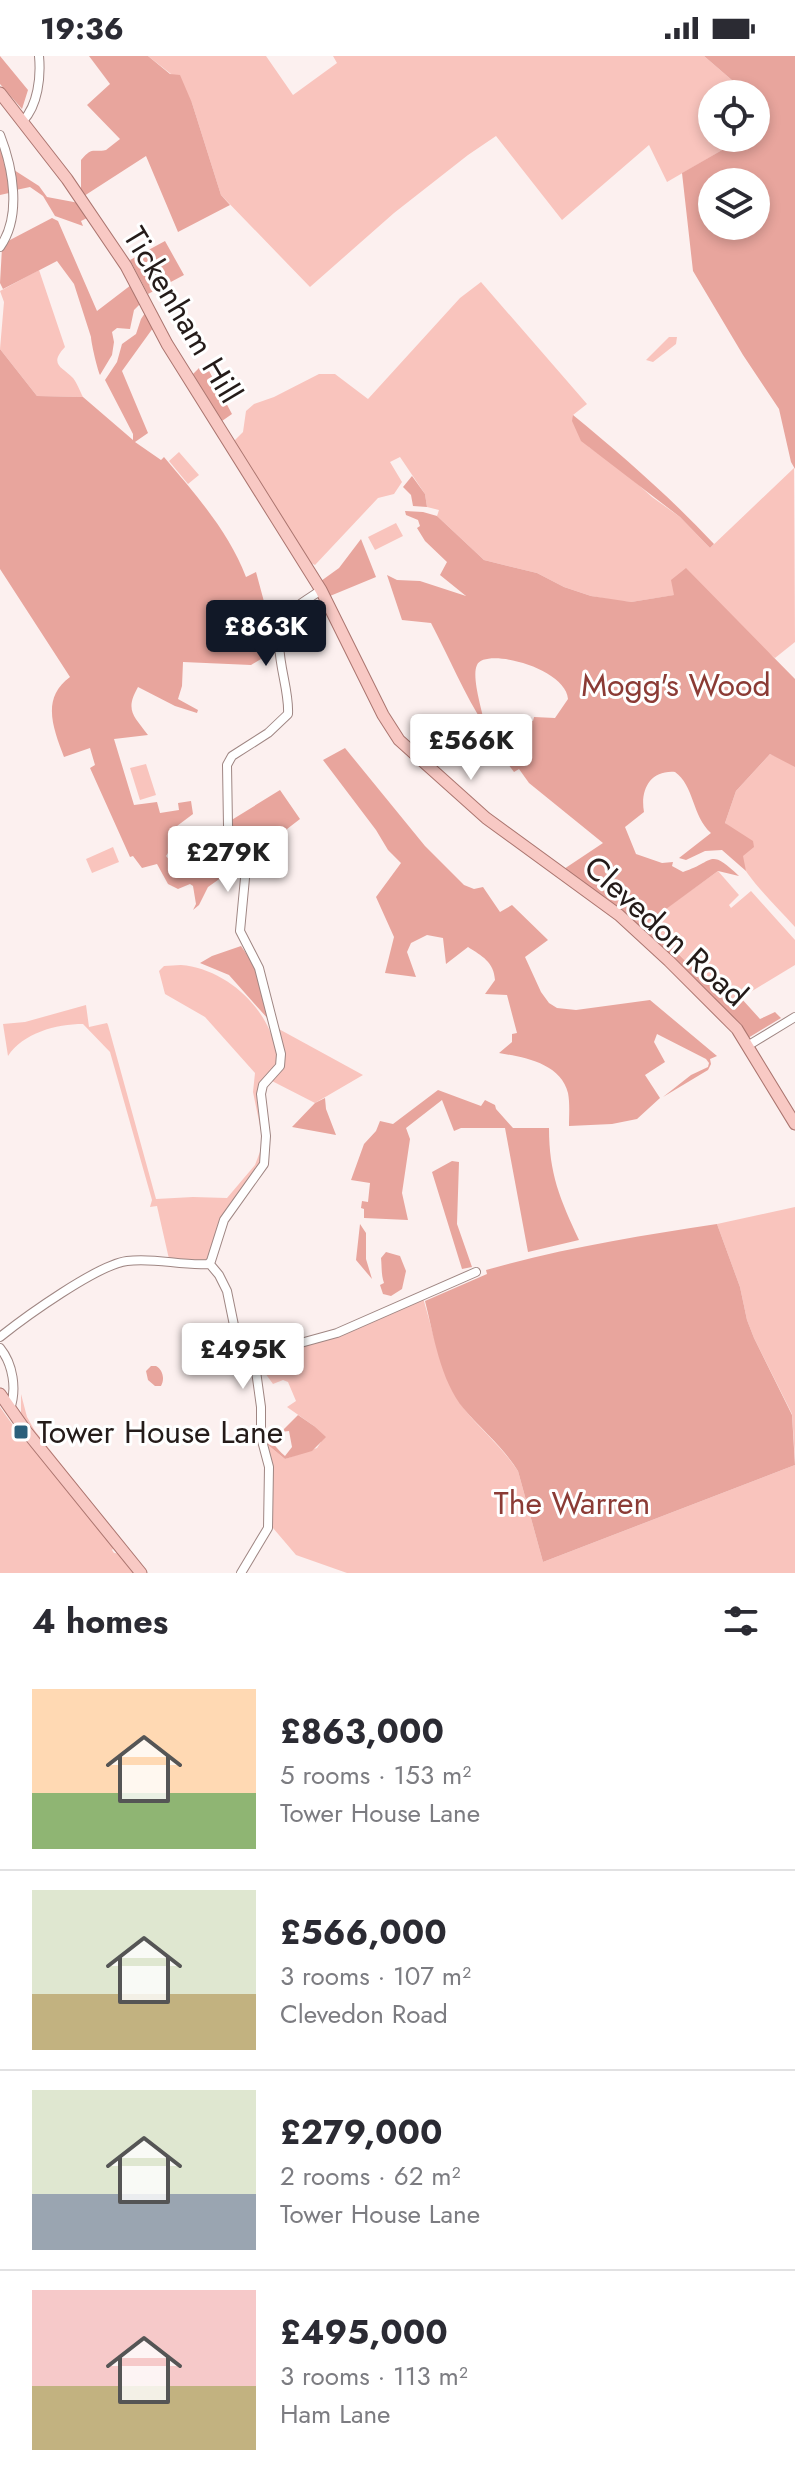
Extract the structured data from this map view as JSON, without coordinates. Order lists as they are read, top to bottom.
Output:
{
  "streets": {
    "main road": ["Tickenham Hill", "Clevedon Road"]
  },
  "crossings": [
    ["Tickenham Hill", "Clevedon Road"]
  ],
  "parks": ["Mogg's Wood", "The Warren"],
  "places": {
    "transit": ["Tower House Lane"]
  },
  "page": {
    "status": "19:36",
    "price": [
      "£863K",
      "£566K",
      "£279K",
      "£495K"
    ],
    "heading": "4 homes",
    "list": [
      {
        "name": "£863,000",
        "note": "5 rooms · 153 m² · Tower House Lane"
      },
      {
        "name": "£566,000",
        "note": "3 rooms · 107 m² · Clevedon Road"
      },
      {
        "name": "£279,000",
        "note": "2 rooms · 62 m² · Tower House Lane"
      },
      {
        "name": "£495,000",
        "note": "3 rooms · 113 m² · Ham Lane"
      }
    ]
  }
}
